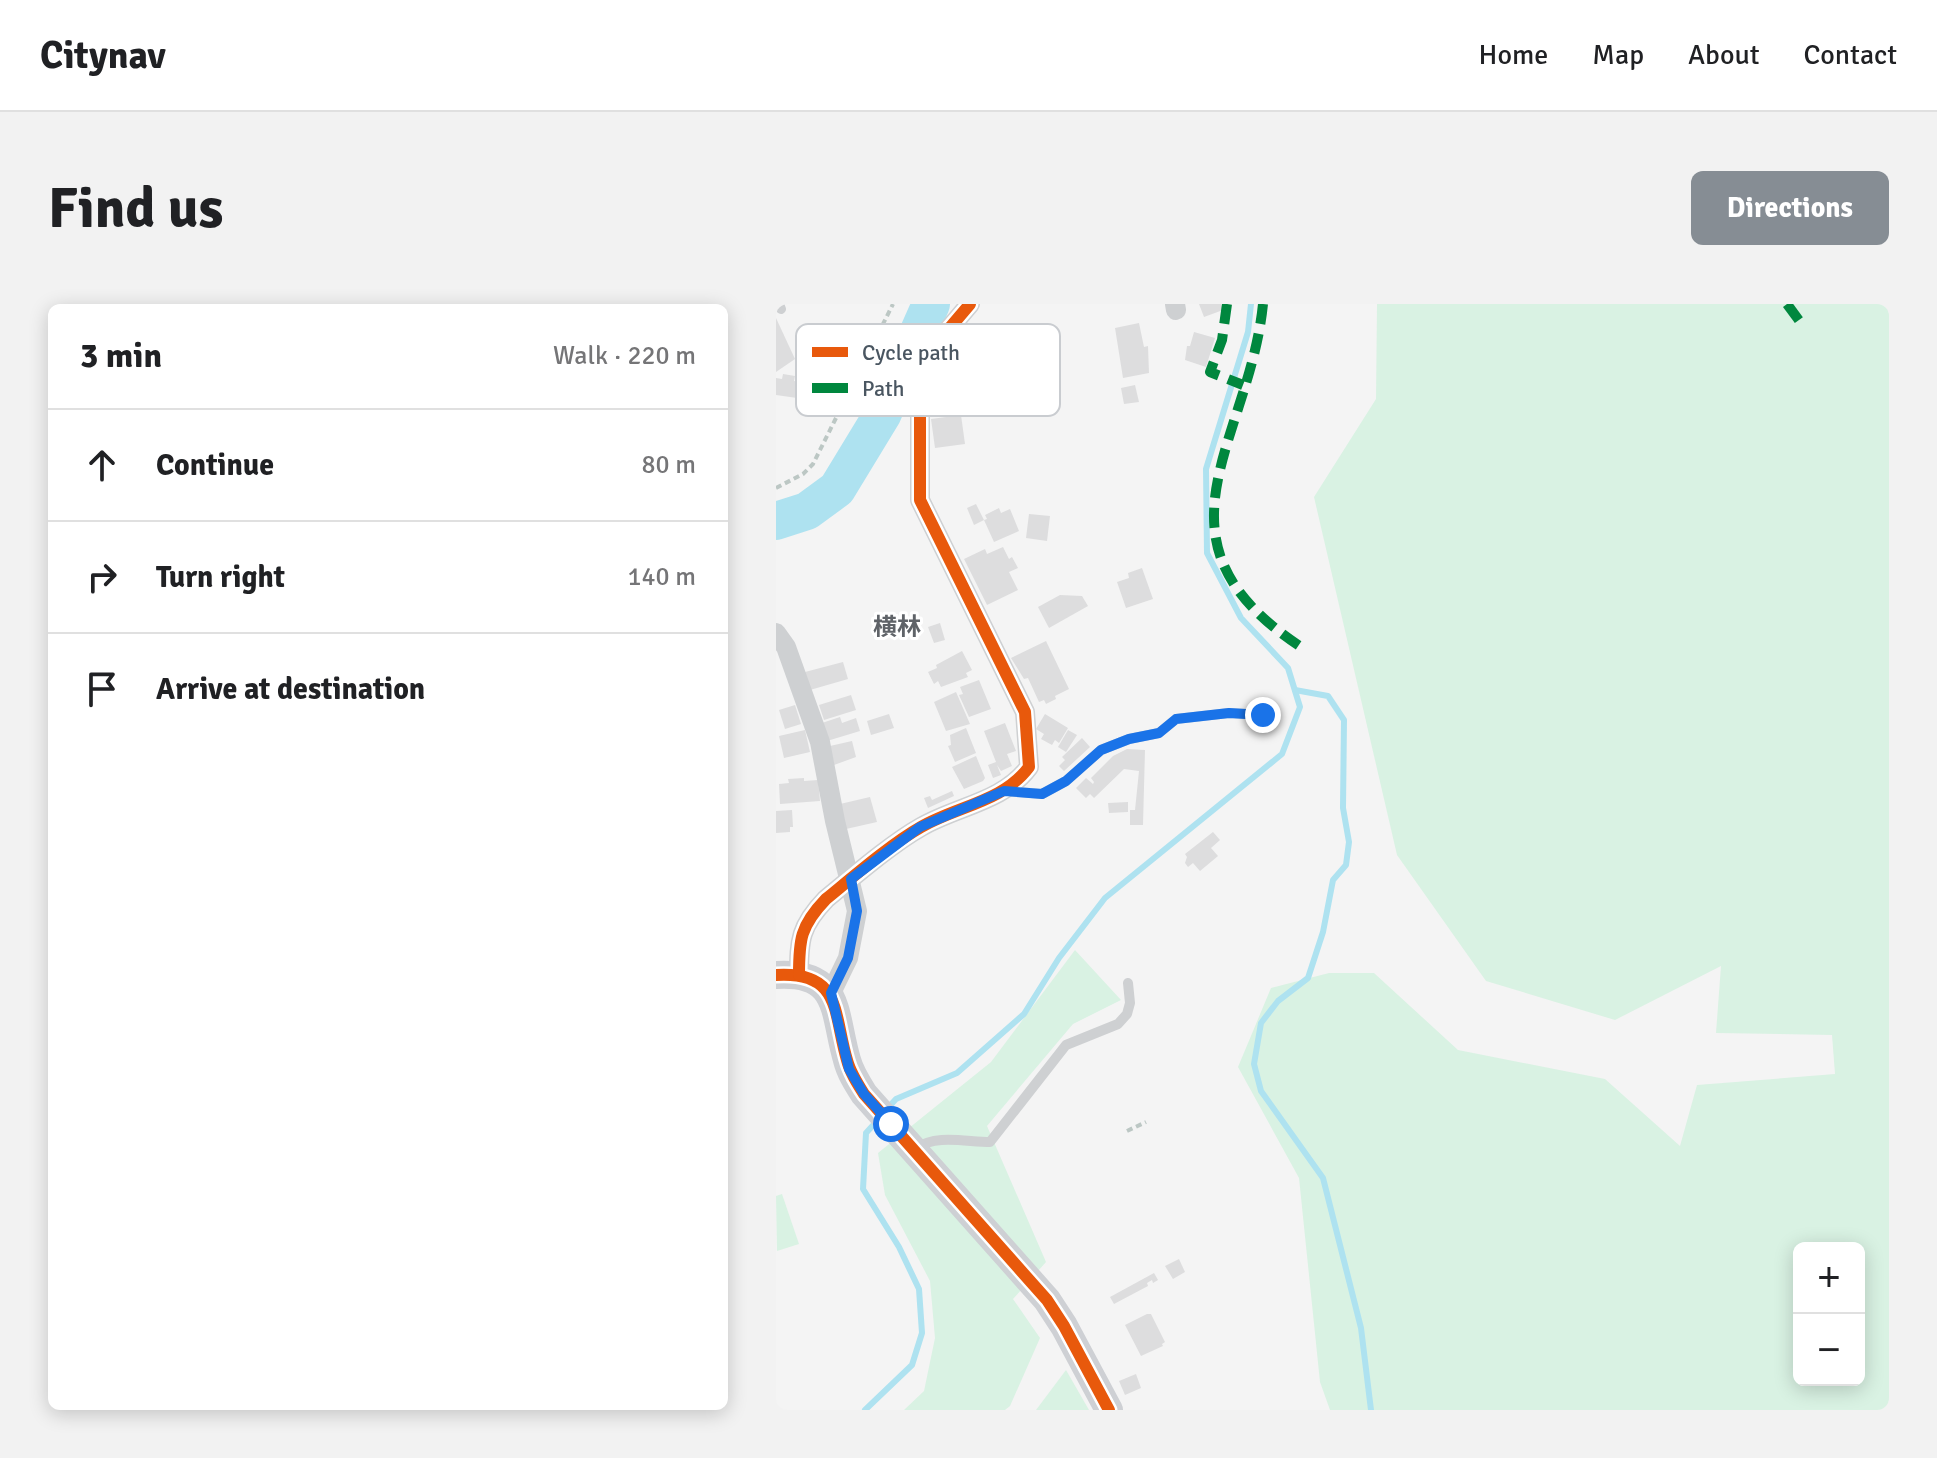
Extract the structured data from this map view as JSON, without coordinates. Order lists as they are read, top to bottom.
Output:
{
  "districts": ["横林"],
  "legend": ["Cycle path", "Path"],
  "page": {
    "header": "Citynav",
    "nav": [
      "Home",
      "Map",
      "About",
      "Contact"
    ],
    "buttons": "Directions",
    "title": "Find us",
    "heading": ["3 min", "Walk · 220 m"],
    "list": [
      ["Continue", "80 m"],
      ["Turn right", "140 m"],
      "Arrive at destination"
    ],
    "map_buttons": ["+", "−"]
  }
}
